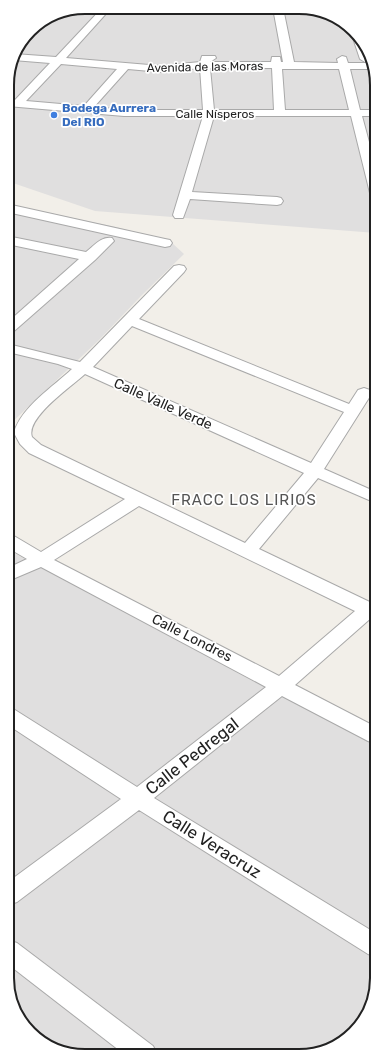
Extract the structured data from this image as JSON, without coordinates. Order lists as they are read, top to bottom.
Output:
{
  "streets": {
    "street": [
      "Avenida de las Moras",
      "Calle Nísperos",
      "Calle Valle Verde",
      "Calle Londres",
      "Calle Pedregal",
      "Calle Veracruz"
    ]
  },
  "crossings": [
    ["Calle Londres", "Calle Pedregal"],
    ["Calle Pedregal", "Calle Veracruz"]
  ],
  "districts": ["FRACC LOS LIRIOS"],
  "places": ["Bodega Aurrera Del RIO"]
}
